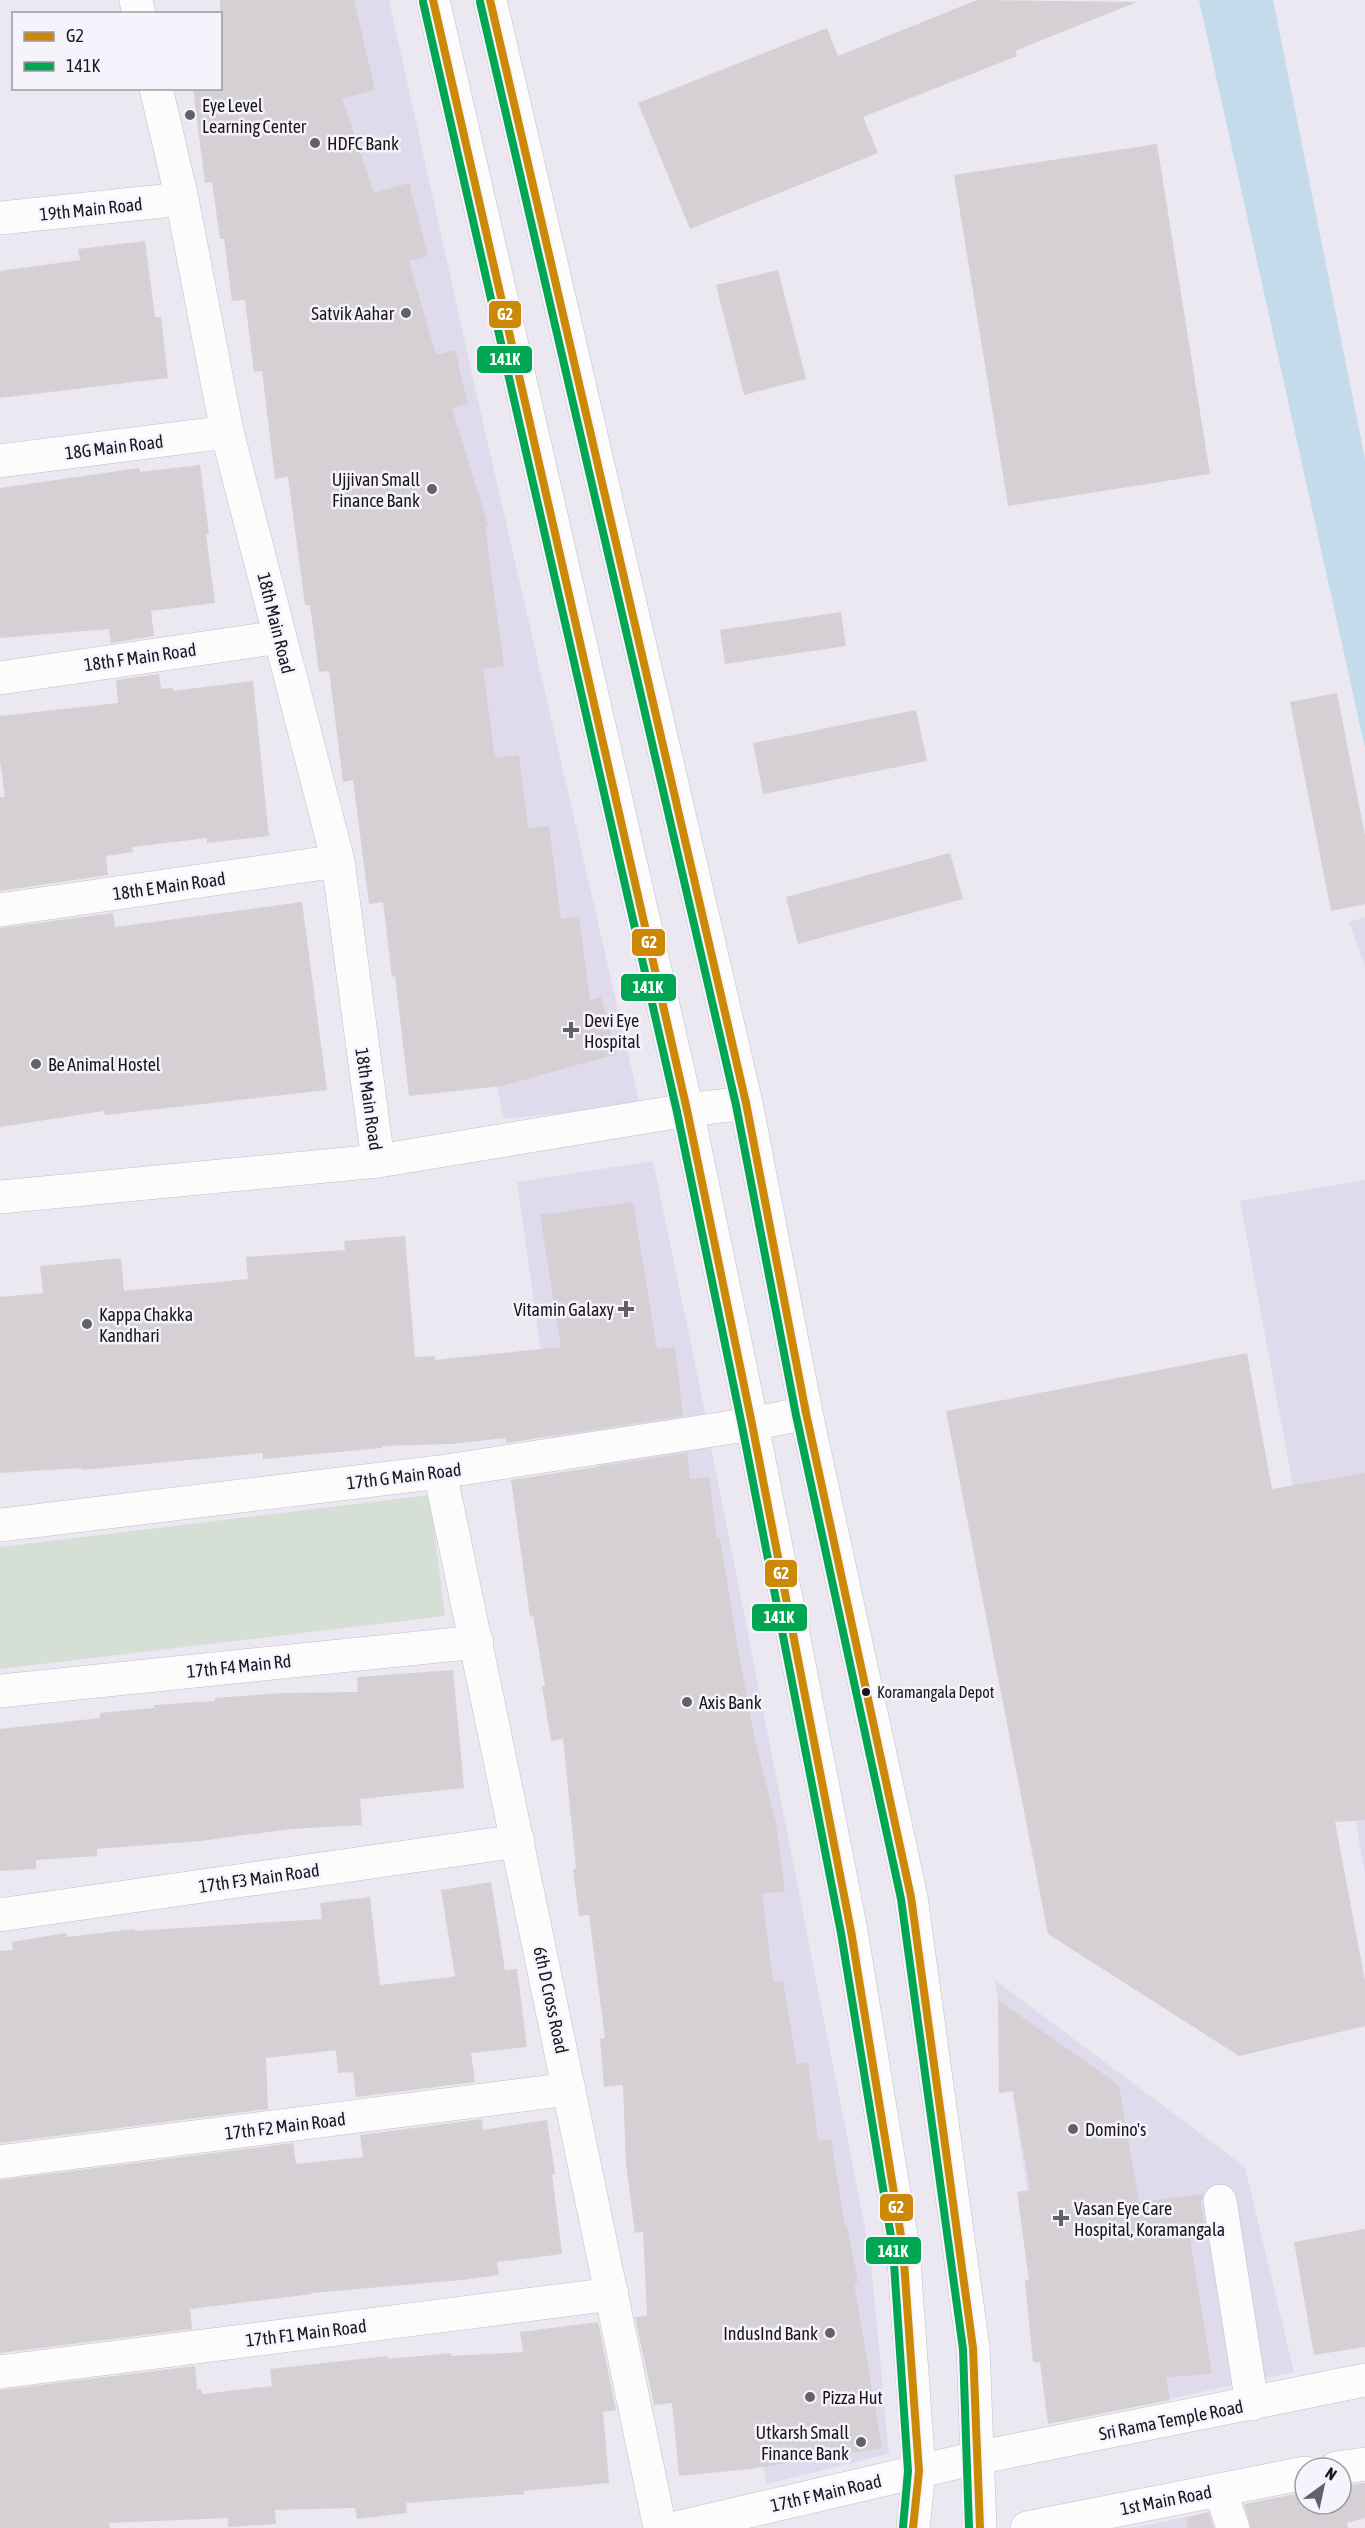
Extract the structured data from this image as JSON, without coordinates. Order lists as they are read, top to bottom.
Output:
{
  "streets": {
    "street": [
      "19th Main Road",
      "18G Main Road",
      "18th Main Road",
      "18th F Main Road",
      "18th E Main Road",
      "17th G Main Road",
      "17th F4 Main Rd",
      "17th F3 Main Road",
      "6th D Cross Road",
      "17th F2 Main Road",
      "17th F1 Main Road",
      "Sri Rama Temple Road",
      "17th F Main Road",
      "1st Main Road"
    ]
  },
  "crossings": [
    ["19th Main Road", "18th Main Road"],
    ["18G Main Road", "18th Main Road"],
    ["18th Main Road", "18th F Main Road"],
    ["18th Main Road", "18th E Main Road"],
    ["17th G Main Road", "6th D Cross Road"],
    ["17th F4 Main Rd", "6th D Cross Road"],
    ["17th F3 Main Road", "6th D Cross Road"],
    ["6th D Cross Road", "17th F2 Main Road"],
    ["6th D Cross Road", "17th F1 Main Road"],
    ["Sri Rama Temple Road", "17th F Main Road"]
  ],
  "places": {
    "other": [
      "Eye Level Learning Center",
      "HDFC Bank",
      "Satvik Aahar",
      "Ujjivan Small Finance Bank",
      "Be Animal Hostel",
      "Kappa Chakka Kandhari",
      "Koramangala Depot",
      "Axis Bank",
      "Domino's",
      "IndusInd Bank",
      "Pizza Hut",
      "Utkarsh Small Finance Bank"
    ],
    "health": ["Devi Eye Hospital", "Vitamin Galaxy", "Vasan Eye Care Hospital, Koramangala"]
  },
  "lines": ["transit line G2", "transit line 141K"],
  "legend": ["G2", "141K"],
  "north": "top right"
}
